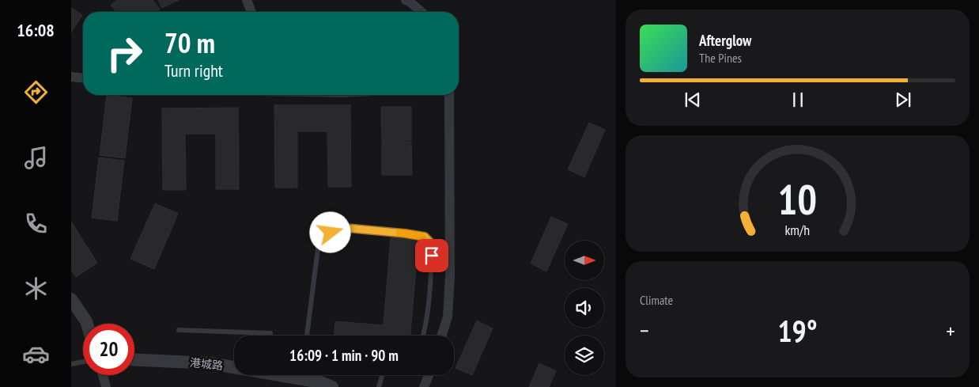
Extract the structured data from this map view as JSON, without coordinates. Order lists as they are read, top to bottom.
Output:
{
  "streets": {
    "street": ["港城路"]
  },
  "north": "right",
  "page": {
    "tabs": "16:08",
    "turn": ["70 m", "Turn right"],
    "song": ["Afterglow", "The Pines"],
    "tile": "Climate",
    "heat": ["−", "19°", "+"],
    "limit": "20",
    "trip": "16:09 · 1 min · 90 m",
    "gauge": ["10", "km/h"]
  }
}
